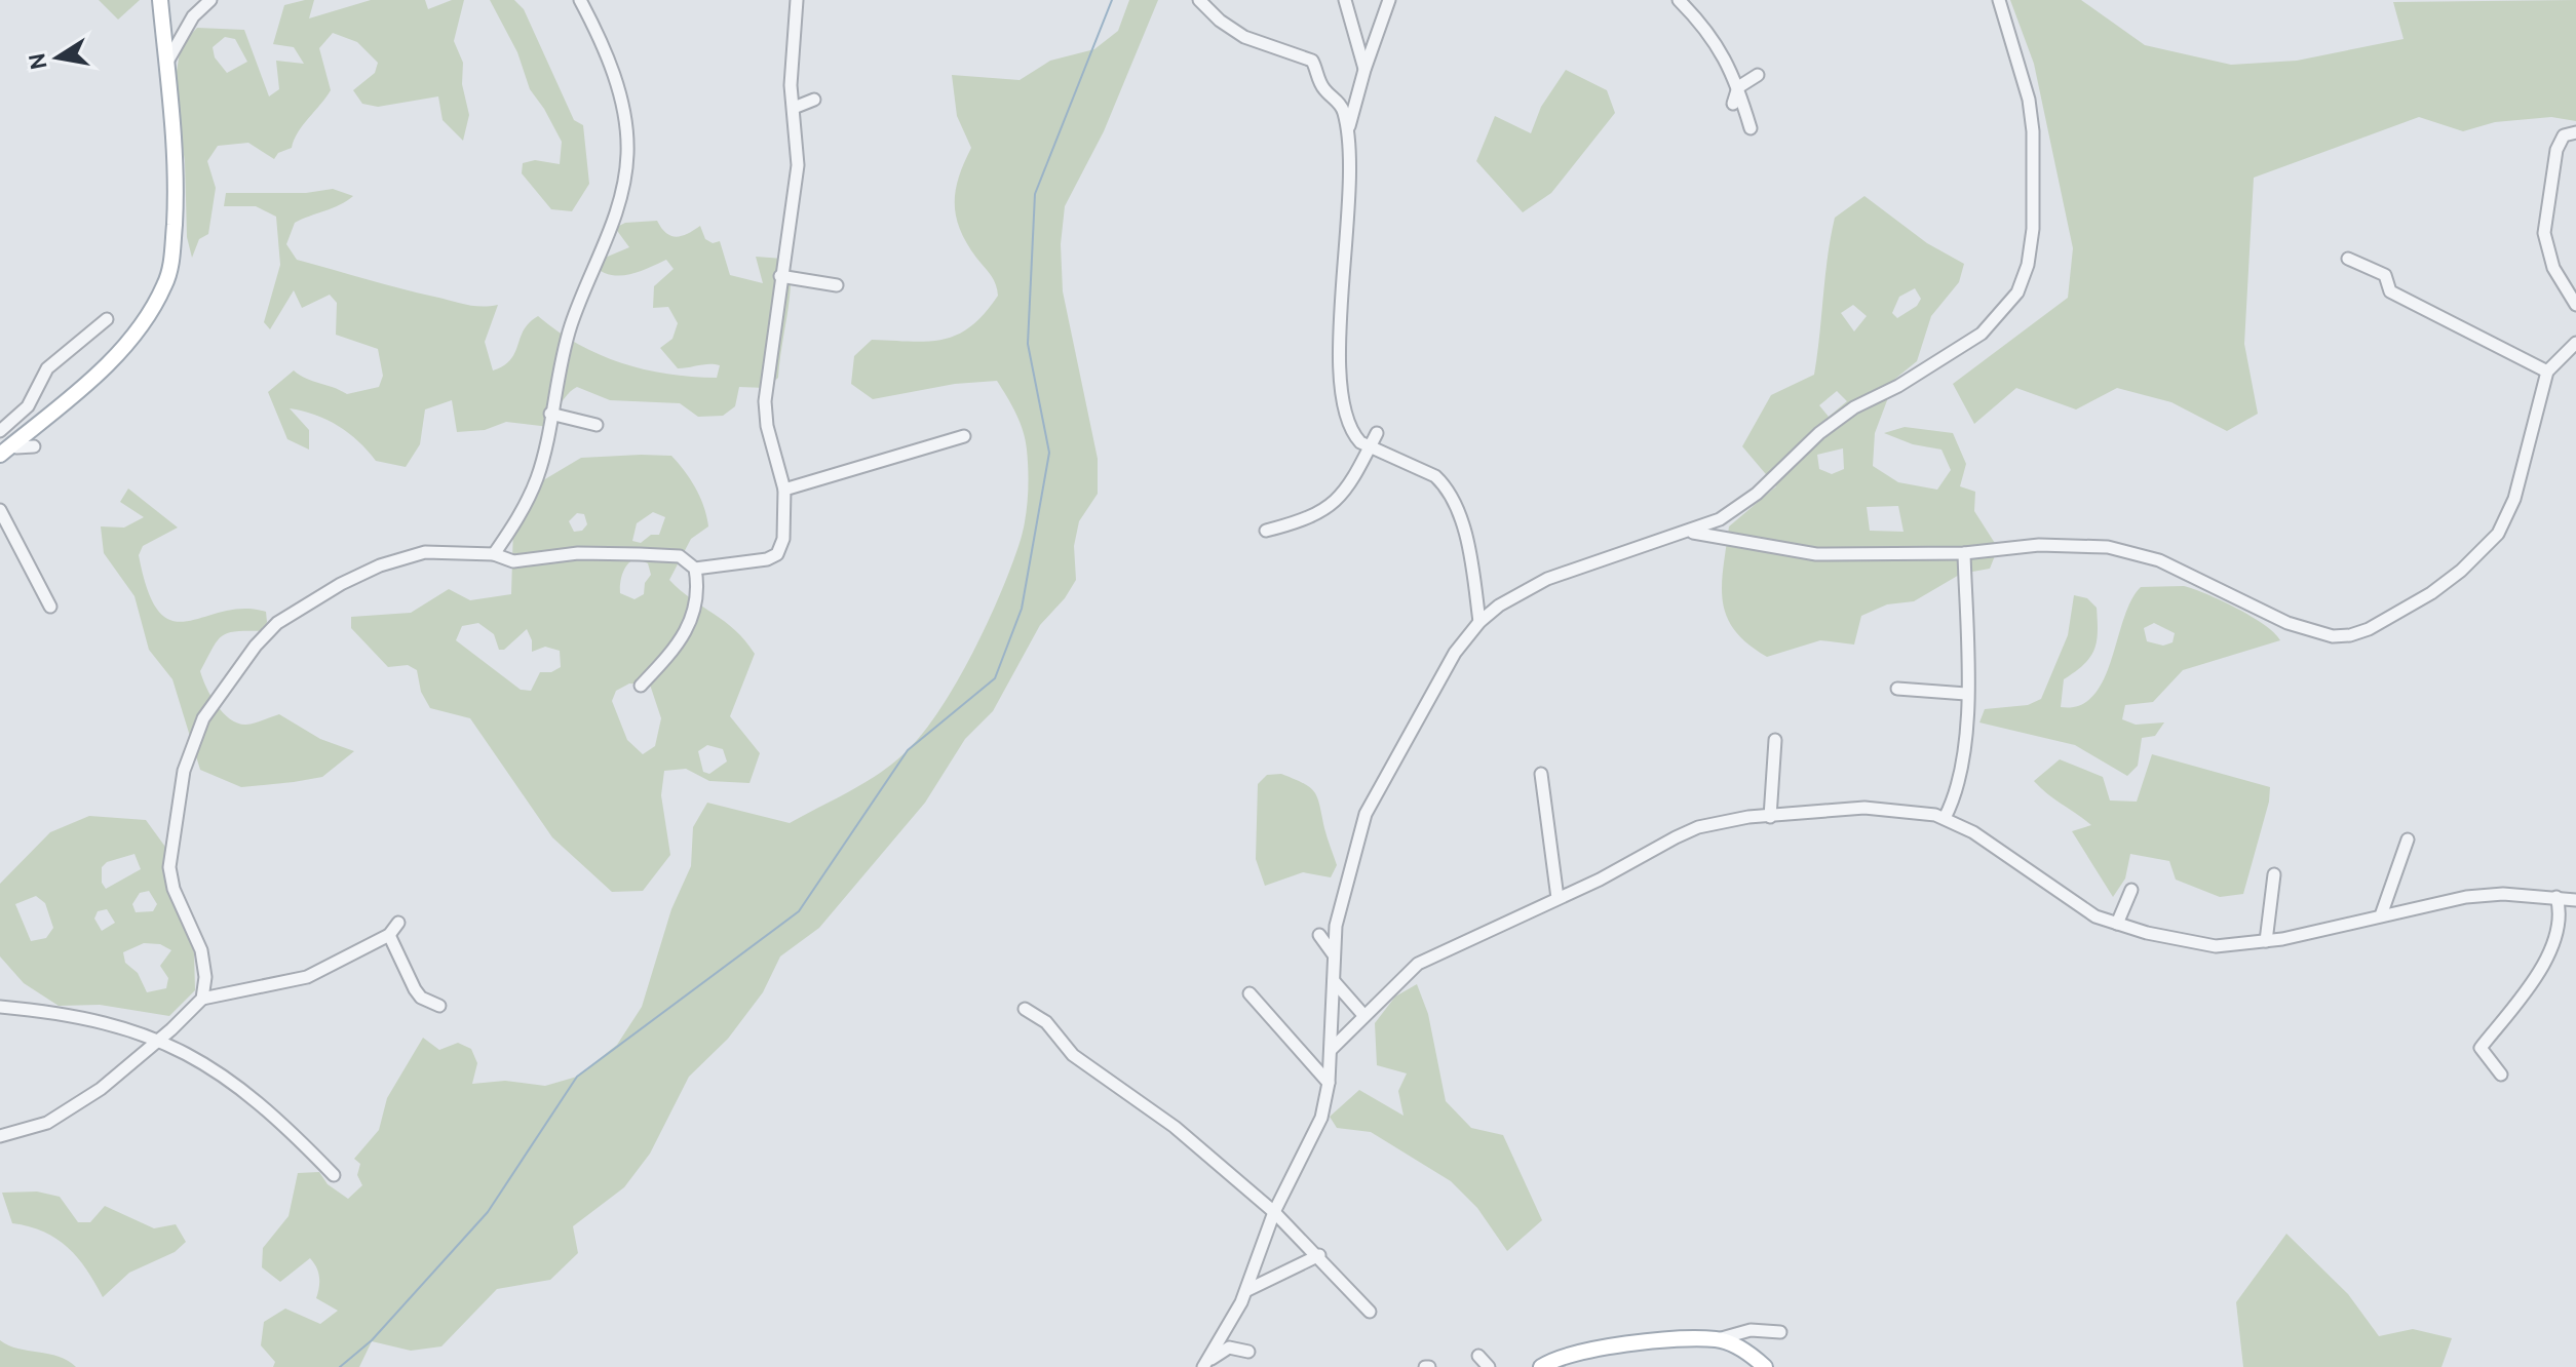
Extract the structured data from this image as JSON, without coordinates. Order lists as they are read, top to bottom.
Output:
{
  "north": "left"
}
